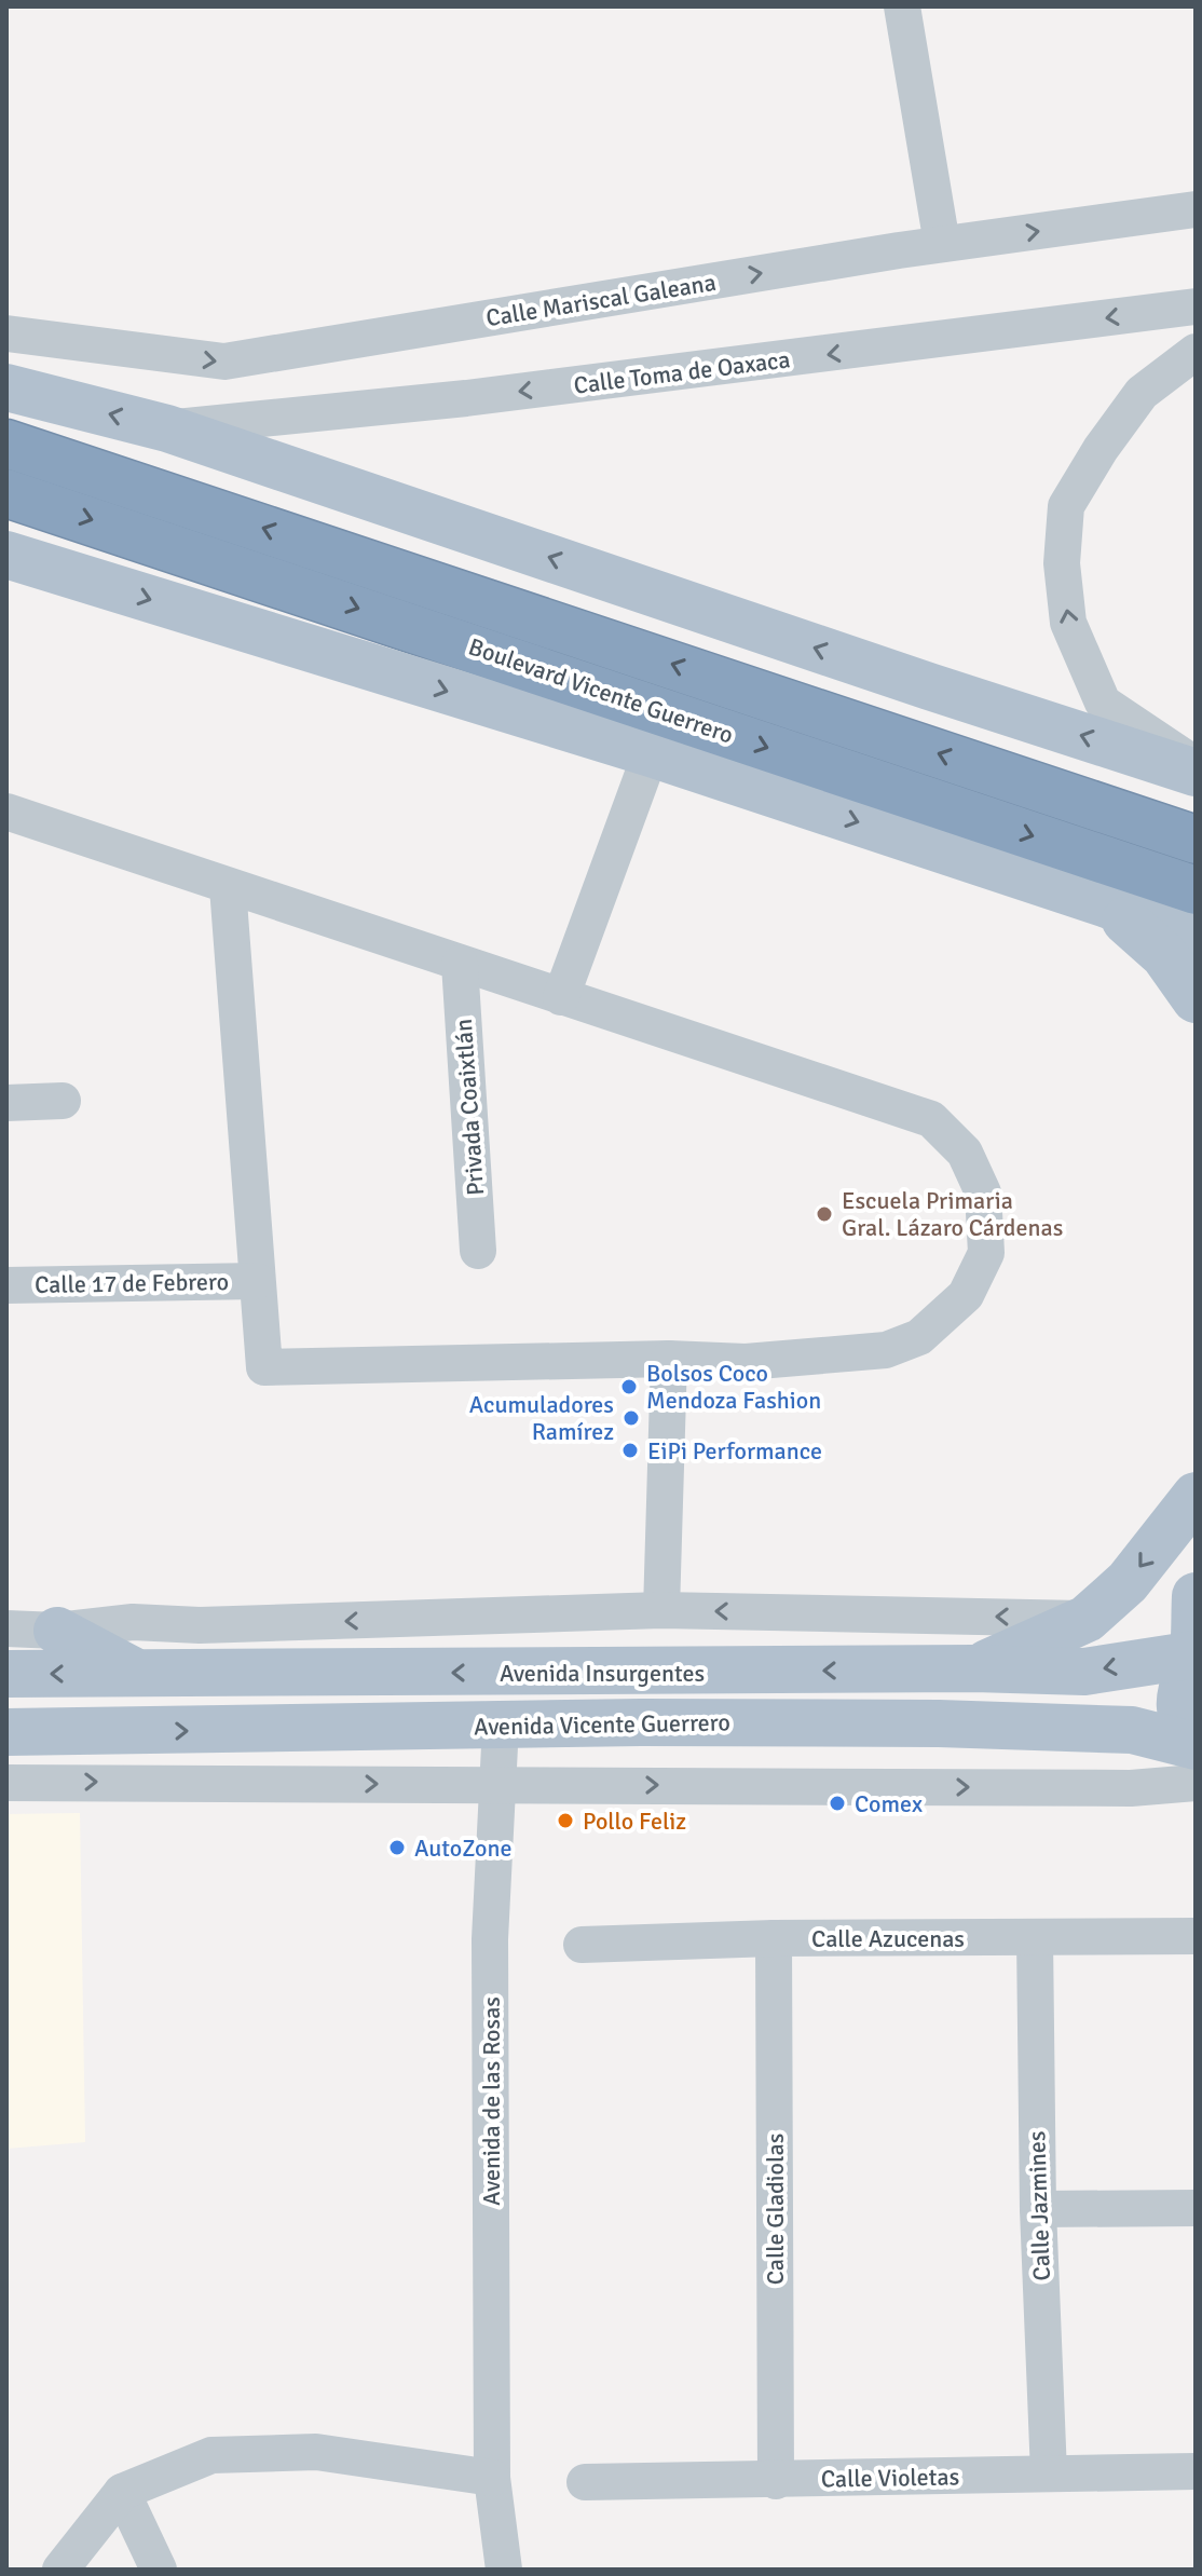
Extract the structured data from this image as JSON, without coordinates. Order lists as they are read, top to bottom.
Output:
{
  "streets": {
    "highway": ["Boulevard Vicente Guerrero"],
    "main road": ["Avenida Insurgentes", "Avenida Vicente Guerrero"],
    "street": [
      "Calle Mariscal Galeana",
      "Calle Toma de Oaxaca",
      "Privada Coaixtlán",
      "Calle 17 de Febrero",
      "Calle Azucenas",
      "Avenida de las Rosas",
      "Calle Jazmines",
      "Calle Gladiolas",
      "Calle Violetas"
    ]
  },
  "crossings": [
    ["Avenida Vicente Guerrero", "Avenida de las Rosas"],
    ["Calle Azucenas", "Calle Jazmines"],
    ["Calle Azucenas", "Calle Gladiolas"],
    ["Calle Jazmines", "Calle Violetas"],
    ["Calle Gladiolas", "Calle Violetas"]
  ],
  "one_way": ["Calle Mariscal Galeana", "Calle Toma de Oaxaca", "Avenida Insurgentes"],
  "places": [
    "Escuela Primaria Gral. Lázaro Cárdenas",
    "Bolsos Coco Mendoza Fashion",
    "Acumuladores Ramírez",
    "EiPi Performance",
    "Comex",
    "Pollo Feliz",
    "AutoZone"
  ]
}
